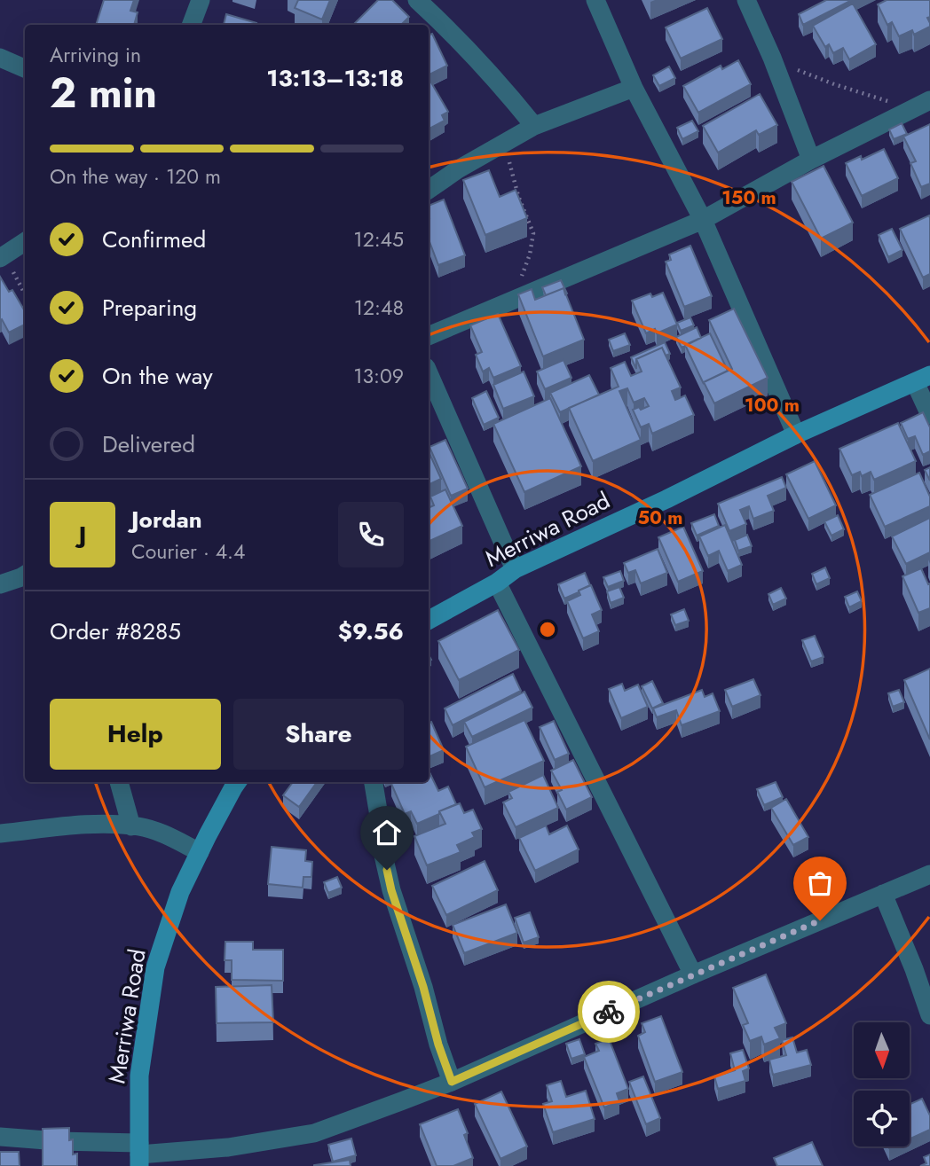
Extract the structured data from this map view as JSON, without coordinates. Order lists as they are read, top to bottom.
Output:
{
  "streets": {
    "street": ["Merriwa Road"]
  },
  "north": "bottom",
  "page": {
    "heading": ["2 min", "Arriving in", "13:13–13:18"],
    "panel": [
      "Jordan",
      "Courier · 4.4",
      "Order #8285",
      "$9.56"
    ],
    "bar": "On the way · 120 m",
    "list": [
      ["Confirmed", "12:45"],
      ["Preparing", "12:48"],
      ["On the way", "13:09"],
      "Delivered"
    ],
    "round": "J",
    "buttons": ["Help", "Share"]
  },
  "rings": ["150 m", "100 m", "50 m"]
}
